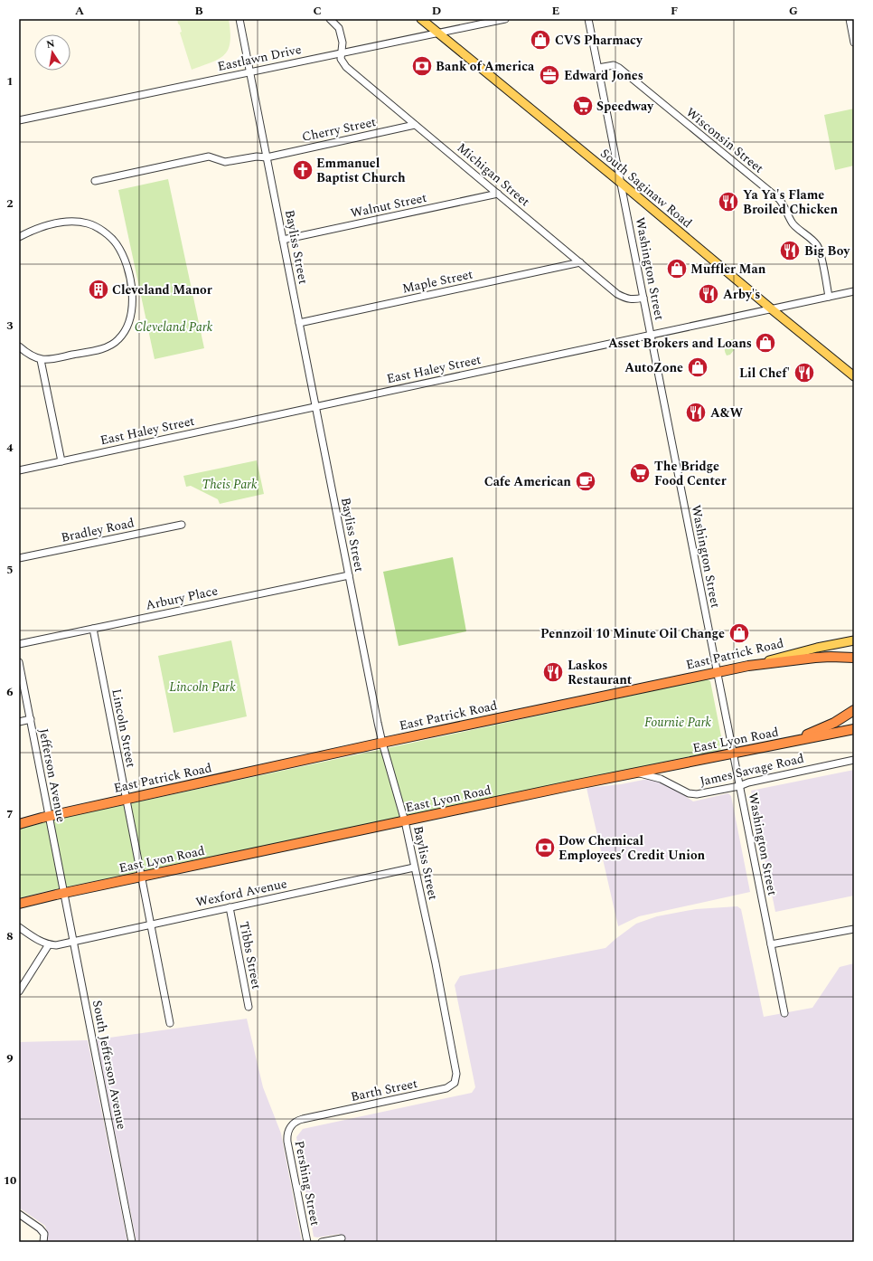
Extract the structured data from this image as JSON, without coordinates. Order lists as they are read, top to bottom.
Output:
{
  "streets": {
    "highway": ["East Patrick Road", "East Lyon Road"],
    "main road": ["South Saginaw Road"],
    "street": [
      "Eastlawn Drive",
      "Cherry Street",
      "Wisconsin Street",
      "Michigan Street",
      "Walnut Street",
      "Bayliss Street",
      "Washington Street",
      "Maple Street",
      "East Haley Street",
      "Bradley Road",
      "Arbury Place",
      "Lincoln Street",
      "James Savage Road",
      "Jefferson Avenue",
      "Wexford Avenue",
      "Tibbs Street",
      "South Jefferson Avenue",
      "Barth Street",
      "Pershing Street"
    ]
  },
  "crossings": [
    ["Eastlawn Drive", "Michigan Street"],
    ["Eastlawn Drive", "South Saginaw Road"],
    ["Eastlawn Drive", "Bayliss Street"],
    ["Cherry Street", "Michigan Street"],
    ["Cherry Street", "Bayliss Street"],
    ["Wisconsin Street", "Washington Street"],
    ["Wisconsin Street", "East Haley Street"],
    ["Michigan Street", "Walnut Street"],
    ["Michigan Street", "Washington Street"],
    ["Michigan Street", "Maple Street"],
    ["South Saginaw Road", "Washington Street"],
    ["South Saginaw Road", "East Haley Street"],
    ["Walnut Street", "Bayliss Street"],
    ["Bayliss Street", "Maple Street"],
    ["Bayliss Street", "East Haley Street"],
    ["Bayliss Street", "Arbury Place"],
    ["Bayliss Street", "East Patrick Road"],
    ["Bayliss Street", "East Lyon Road"],
    ["Bayliss Street", "Wexford Avenue"],
    ["Bayliss Street", "Barth Street"],
    ["Washington Street", "East Haley Street"],
    ["Washington Street", "East Patrick Road"],
    ["Washington Street", "East Lyon Road"],
    ["Washington Street", "James Savage Road"],
    ["Arbury Place", "Lincoln Street"],
    ["East Patrick Road", "Lincoln Street"],
    ["East Patrick Road", "Jefferson Avenue"],
    ["Lincoln Street", "East Lyon Road"],
    ["Lincoln Street", "Wexford Avenue"],
    ["East Lyon Road", "James Savage Road"],
    ["East Lyon Road", "Jefferson Avenue"],
    ["East Lyon Road", "South Jefferson Avenue"],
    ["Jefferson Avenue", "South Jefferson Avenue"],
    ["Wexford Avenue", "Tibbs Street"],
    ["Wexford Avenue", "South Jefferson Avenue"],
    ["Barth Street", "Pershing Street"]
  ],
  "parks": [
    "Cleveland Park",
    "Theis Park",
    "Lincoln Park",
    "Fournie Park"
  ],
  "places": {
    "shop": [
      "CVS Pharmacy",
      "Muffler Man",
      "Asset Brokers and Loans",
      "AutoZone",
      "Pennzoil 10 Minute Oil Change"
    ],
    "bank": ["Bank of America", "Dow Chemical Employees’ Credit Union"],
    "office": ["Edward Jones"],
    "supermarket": ["Speedway", "The Bridge Food Center"],
    "church": ["Emmanuel Baptist Church"],
    "restaurant": [
      "Ya Ya's Flame Broiled Chicken",
      "Big Boy",
      "Arby's",
      "Lil Chef'",
      "A&W",
      "Laskos Restaurant"
    ],
    "building": ["Cleveland Manor"],
    "cafe": ["Cafe American"]
  },
  "north": "top",
  "grid": {
    "columns": [
      "A",
      "B",
      "C",
      "D",
      "E",
      "F",
      "G"
    ],
    "rows": [
      "1",
      "2",
      "3",
      "4",
      "5",
      "6",
      "7",
      "8",
      "9",
      "10"
    ]
  }
}
